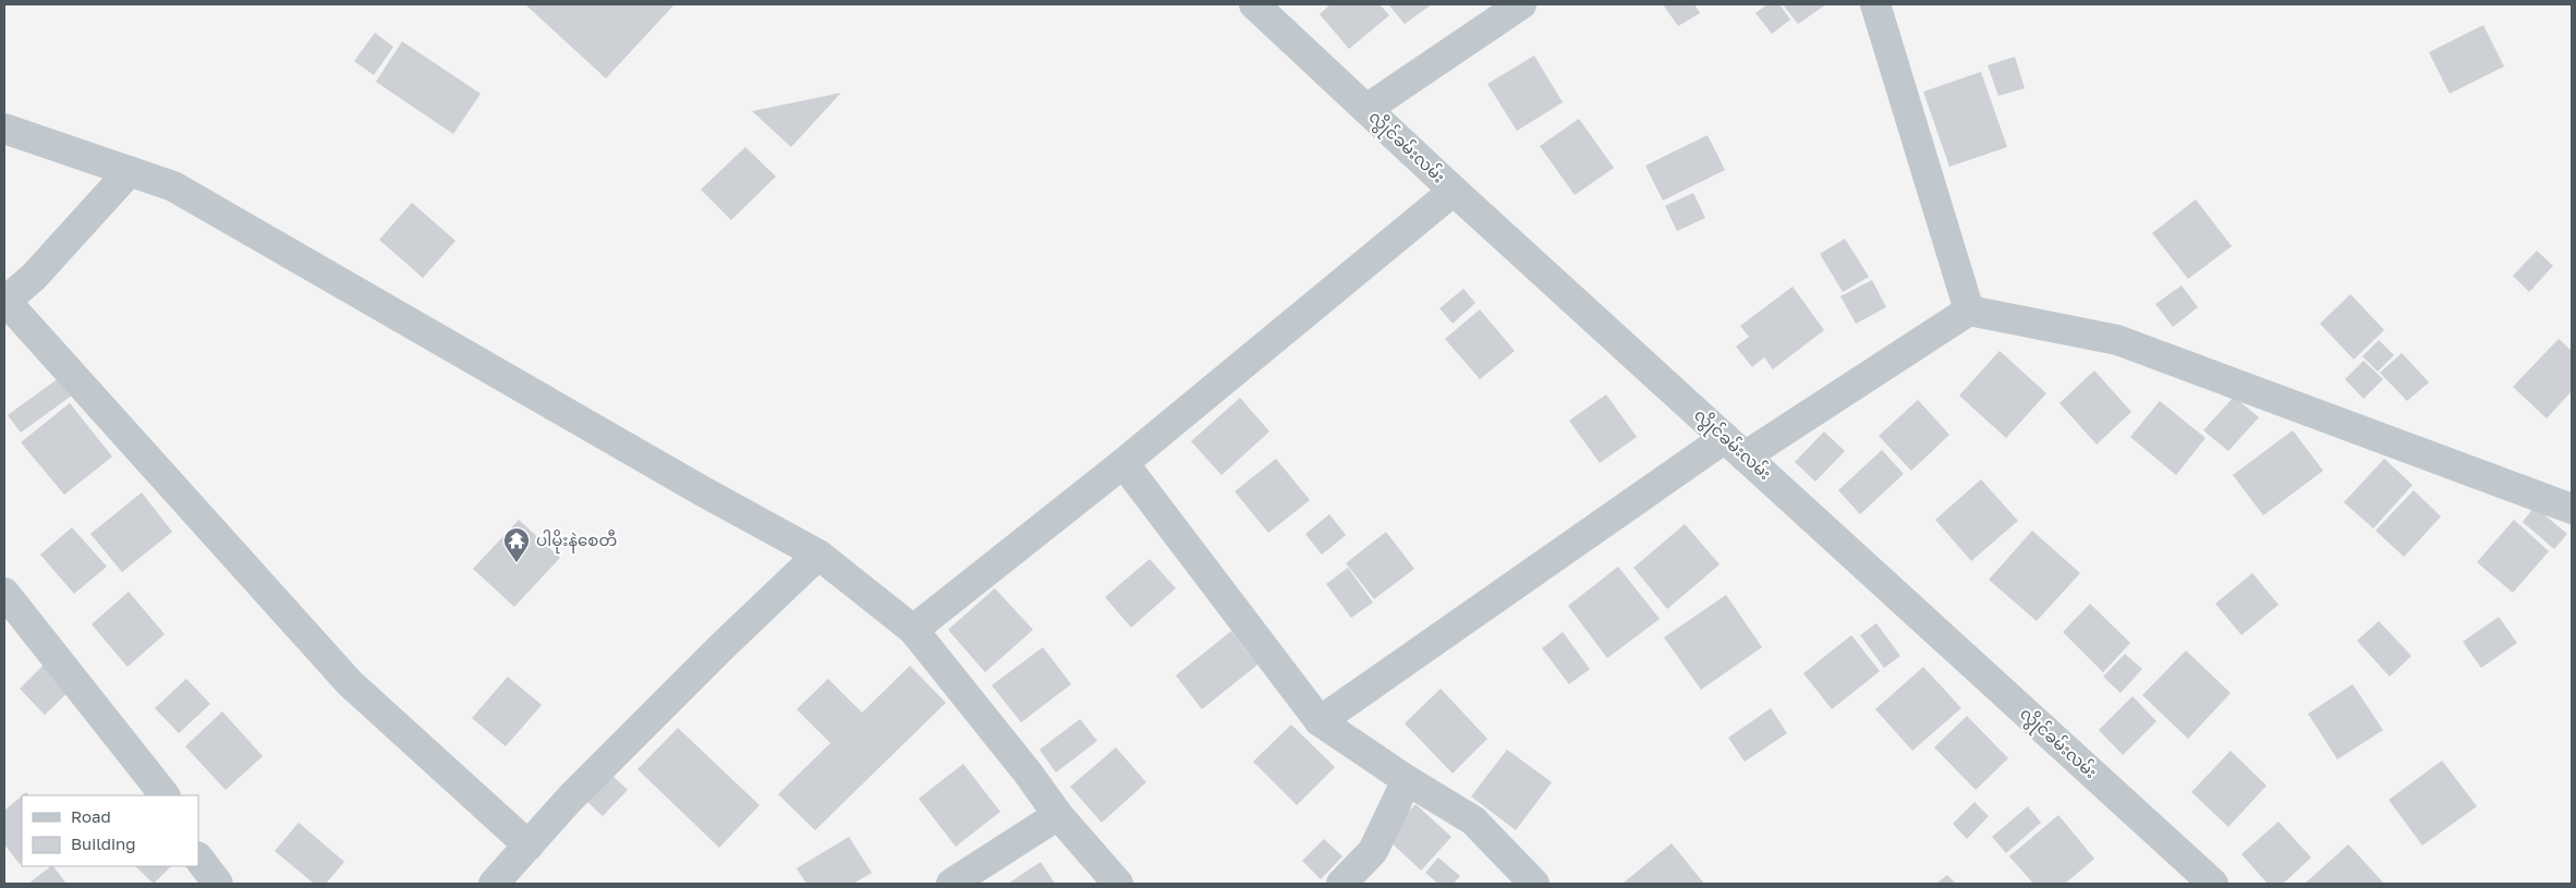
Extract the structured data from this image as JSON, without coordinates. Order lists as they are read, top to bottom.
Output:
{
  "streets": {
    "street": ["လွိုင်ခမ်းလမ်း"]
  },
  "places": {
    "temple": ["ပါမိုးနဲစေတီ"]
  },
  "legend": ["Road", "Building"]
}
